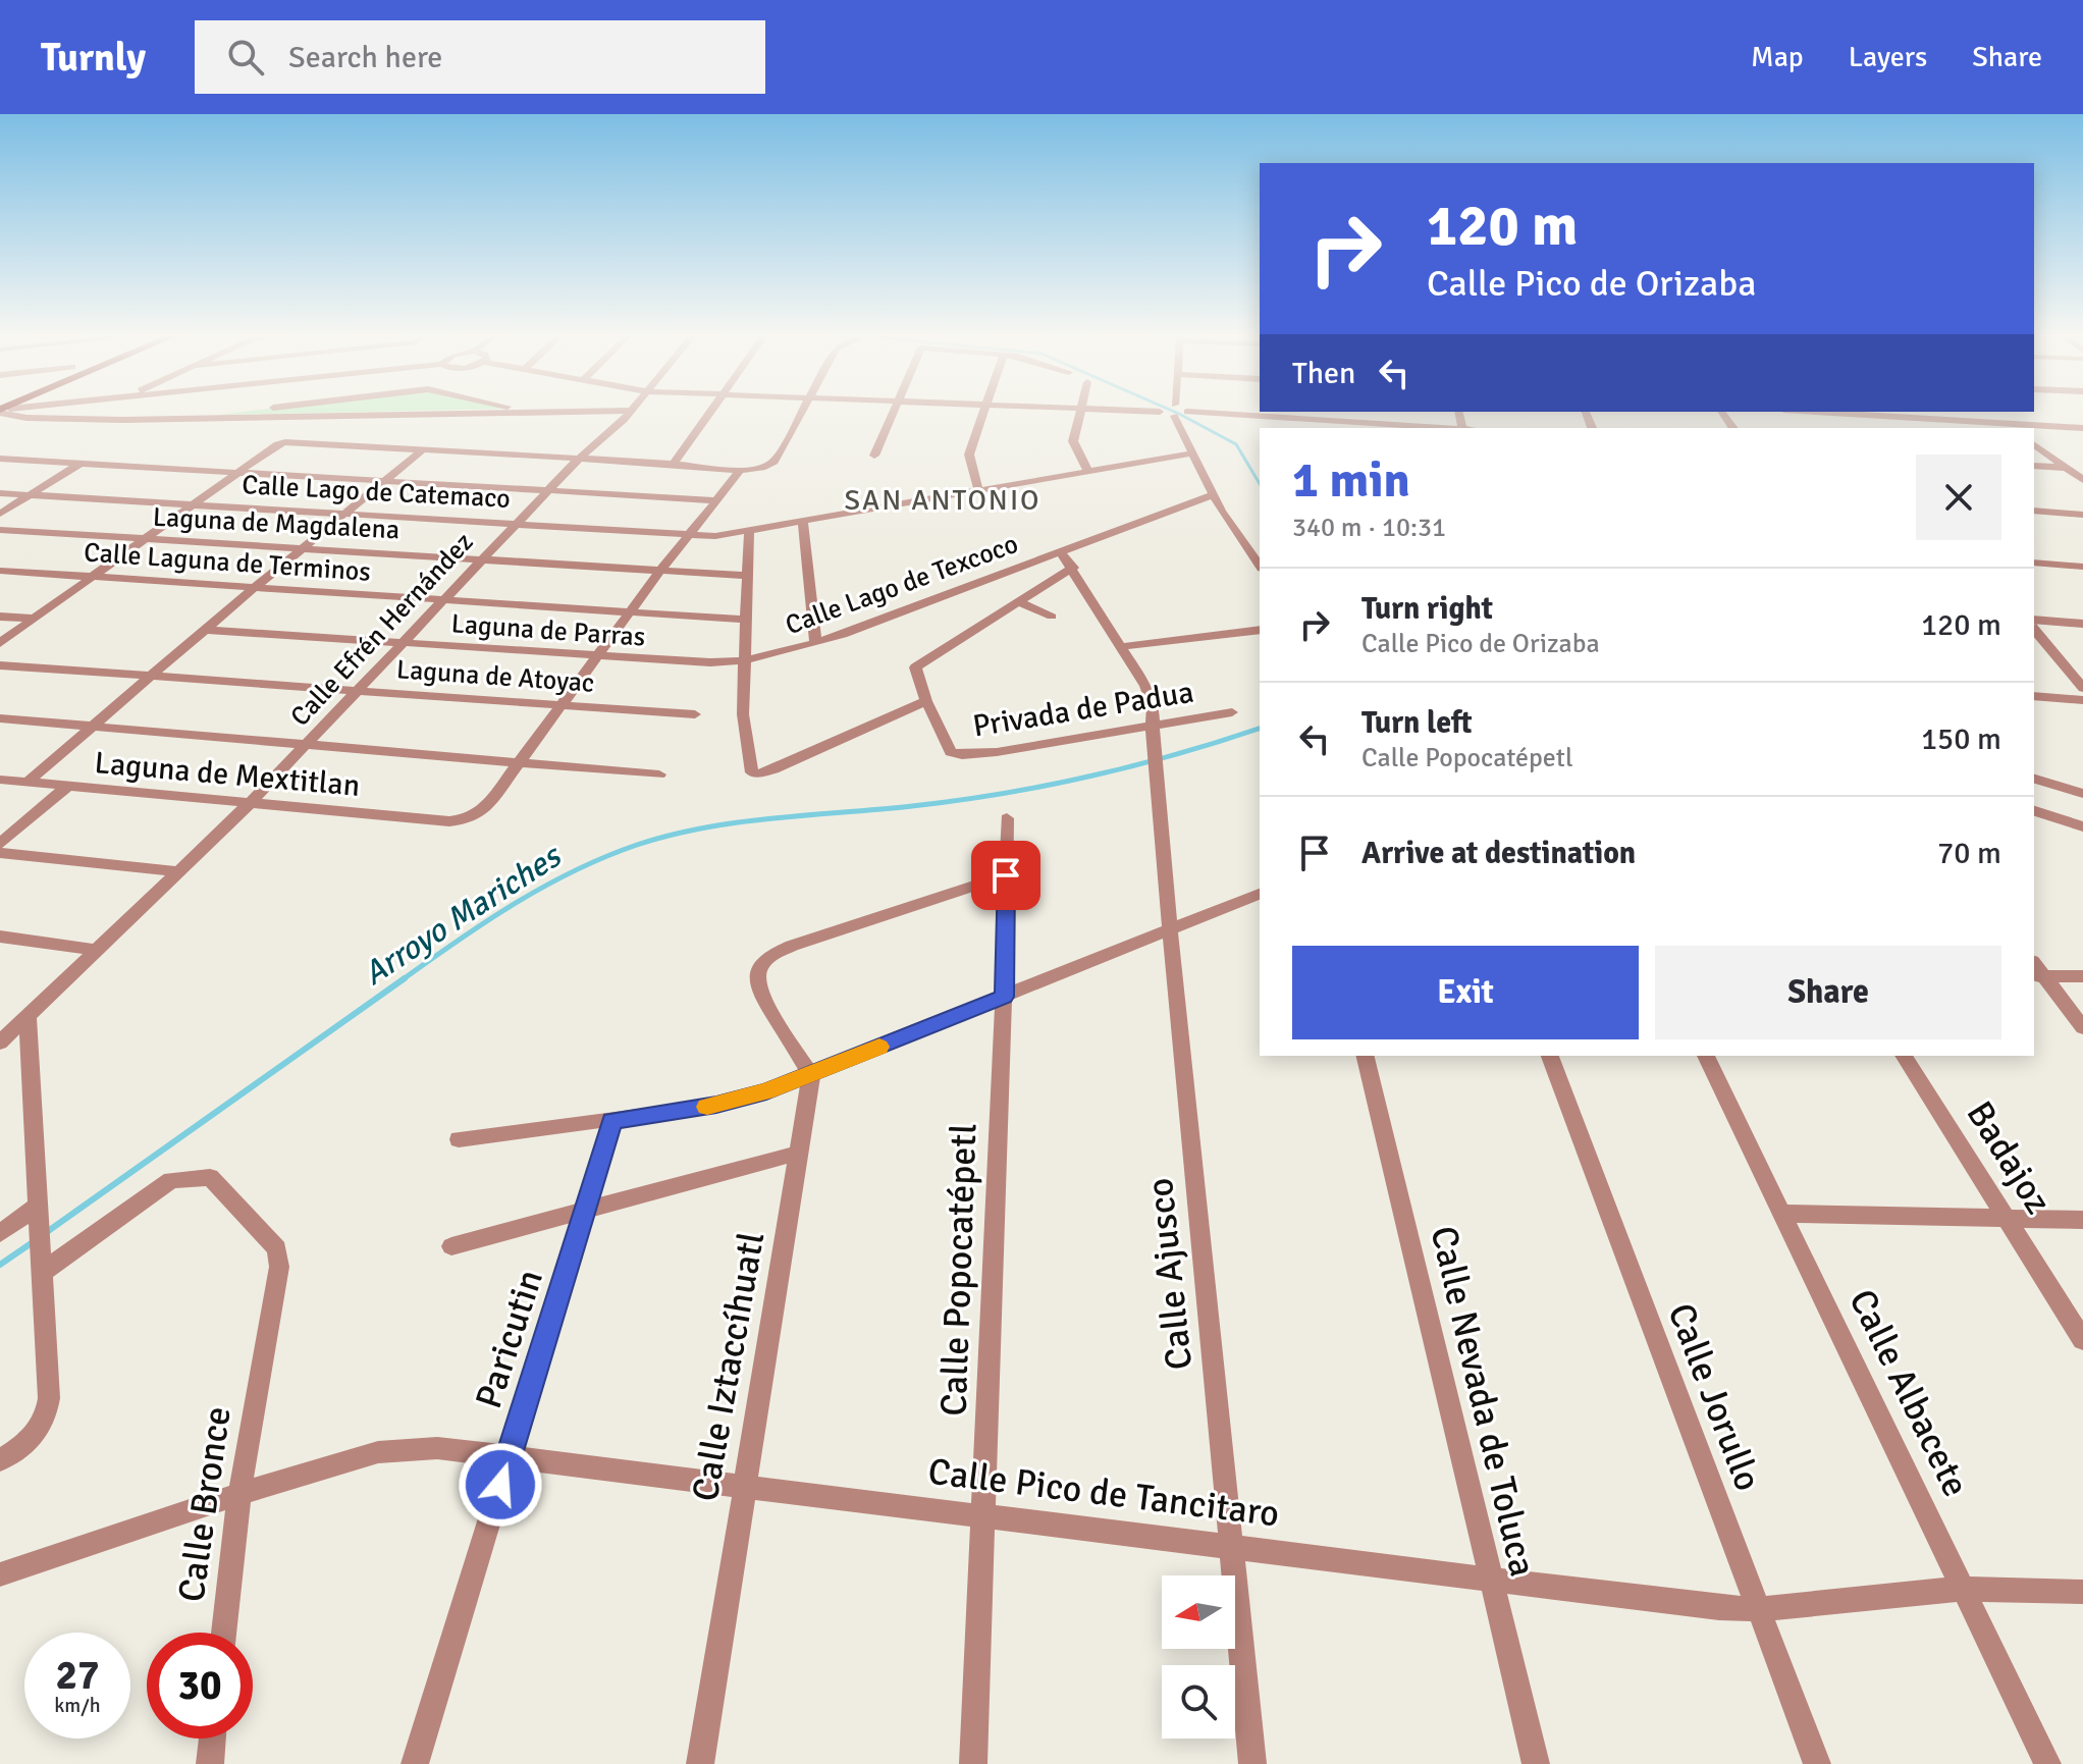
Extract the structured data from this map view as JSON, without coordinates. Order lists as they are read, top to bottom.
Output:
{
  "streets": {
    "street": [
      "Calle Lago de Catemaco",
      "Laguna de Magdalena",
      "Calle Laguna de Terminos",
      "Calle Lago de Texcoco",
      "Calle Efrén Hernández",
      "Laguna de Parras",
      "Laguna de Atoyac",
      "Privada de Padua",
      "Laguna de Mextitlan",
      "Badajoz",
      "Calle Popocatépetl",
      "Calle Ajusco",
      "Paricutin",
      "Calle Iztaccíhuatl",
      "Calle Albacete",
      "Calle Jorullo",
      "Calle Nevada de Toluca",
      "Calle Pico de Tancitaro",
      "Calle Bronce"
    ]
  },
  "crossings": [
    ["Calle Lago de Catemaco", "Calle Efrén Hernández"],
    ["Laguna de Magdalena", "Calle Efrén Hernández"],
    ["Calle Laguna de Terminos", "Calle Efrén Hernández"],
    ["Calle Lago de Texcoco", "Laguna de Parras"],
    ["Calle Lago de Texcoco", "Calle Ajusco"],
    ["Calle Efrén Hernández", "Laguna de Parras"],
    ["Calle Efrén Hernández", "Laguna de Atoyac"],
    ["Calle Efrén Hernández", "Laguna de Mextitlan"],
    ["Privada de Padua", "Calle Ajusco"],
    ["Calle Popocatépetl", "Calle Pico de Tancitaro"],
    ["Calle Ajusco", "Calle Pico de Tancitaro"],
    ["Paricutin", "Calle Pico de Tancitaro"],
    ["Calle Iztaccíhuatl", "Calle Pico de Tancitaro"],
    ["Calle Albacete", "Calle Pico de Tancitaro"],
    ["Calle Jorullo", "Calle Pico de Tancitaro"],
    ["Calle Nevada de Toluca", "Calle Pico de Tancitaro"],
    ["Calle Pico de Tancitaro", "Calle Bronce"]
  ],
  "districts": ["SAN ANTONIO"],
  "water": ["Arroyo Mariches"],
  "north": "left",
  "page": {
    "header": "Turnly",
    "search": "Search here",
    "nav": ["Map", "Layers", "Share"],
    "turn": ["120 m", "Calle Pico de Orizaba"],
    "then": "Then",
    "heading": ["1 min", "340 m · 10:31"],
    "list": [
      {
        "name": "Turn right",
        "note": "Calle Pico de Orizaba",
        "value": "120 m"
      },
      {
        "name": "Turn left",
        "note": "Calle Popocatépetl",
        "value": "150 m"
      },
      {
        "name": "Arrive at destination",
        "value": "70 m"
      }
    ],
    "buttons": ["Exit", "Share"],
    "speed": "27 km/h",
    "limit": "30"
  }
}
